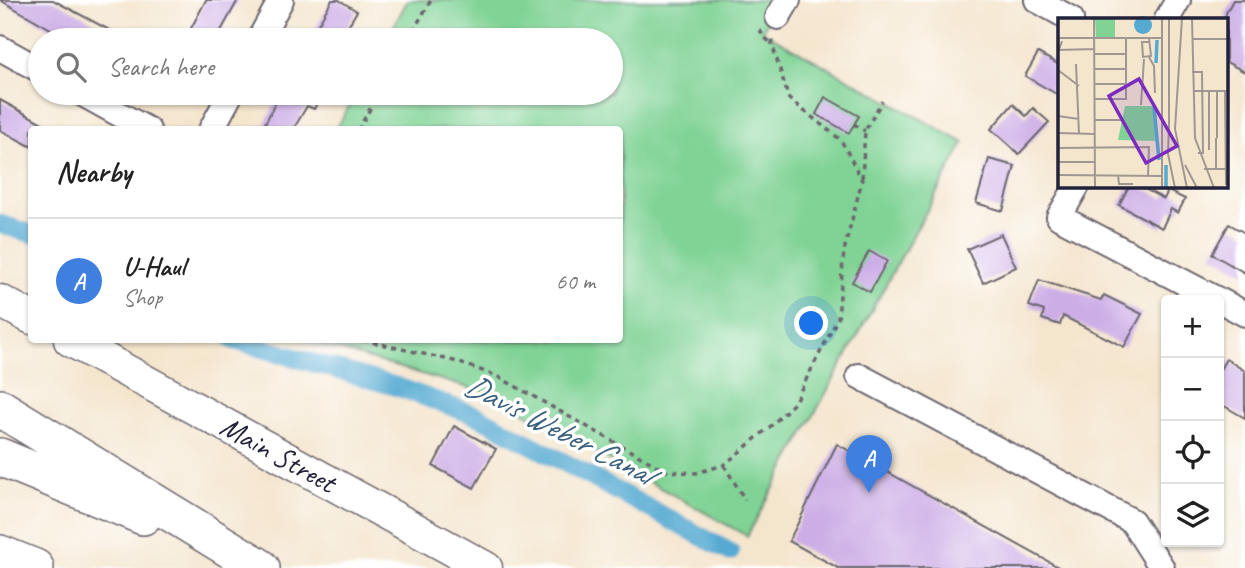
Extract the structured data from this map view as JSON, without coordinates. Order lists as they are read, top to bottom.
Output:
{
  "streets": {
    "main road": ["Main Street"]
  },
  "water": ["Davis Weber Canal"],
  "page": {
    "search": "Search here",
    "heading": "Nearby",
    "list": [
      {
        "mark": "A",
        "name": "U-Haul",
        "note": "Shop",
        "value": "60 m"
      }
    ],
    "map_buttons": ["+", "−"],
    "pins": "A"
  }
}
